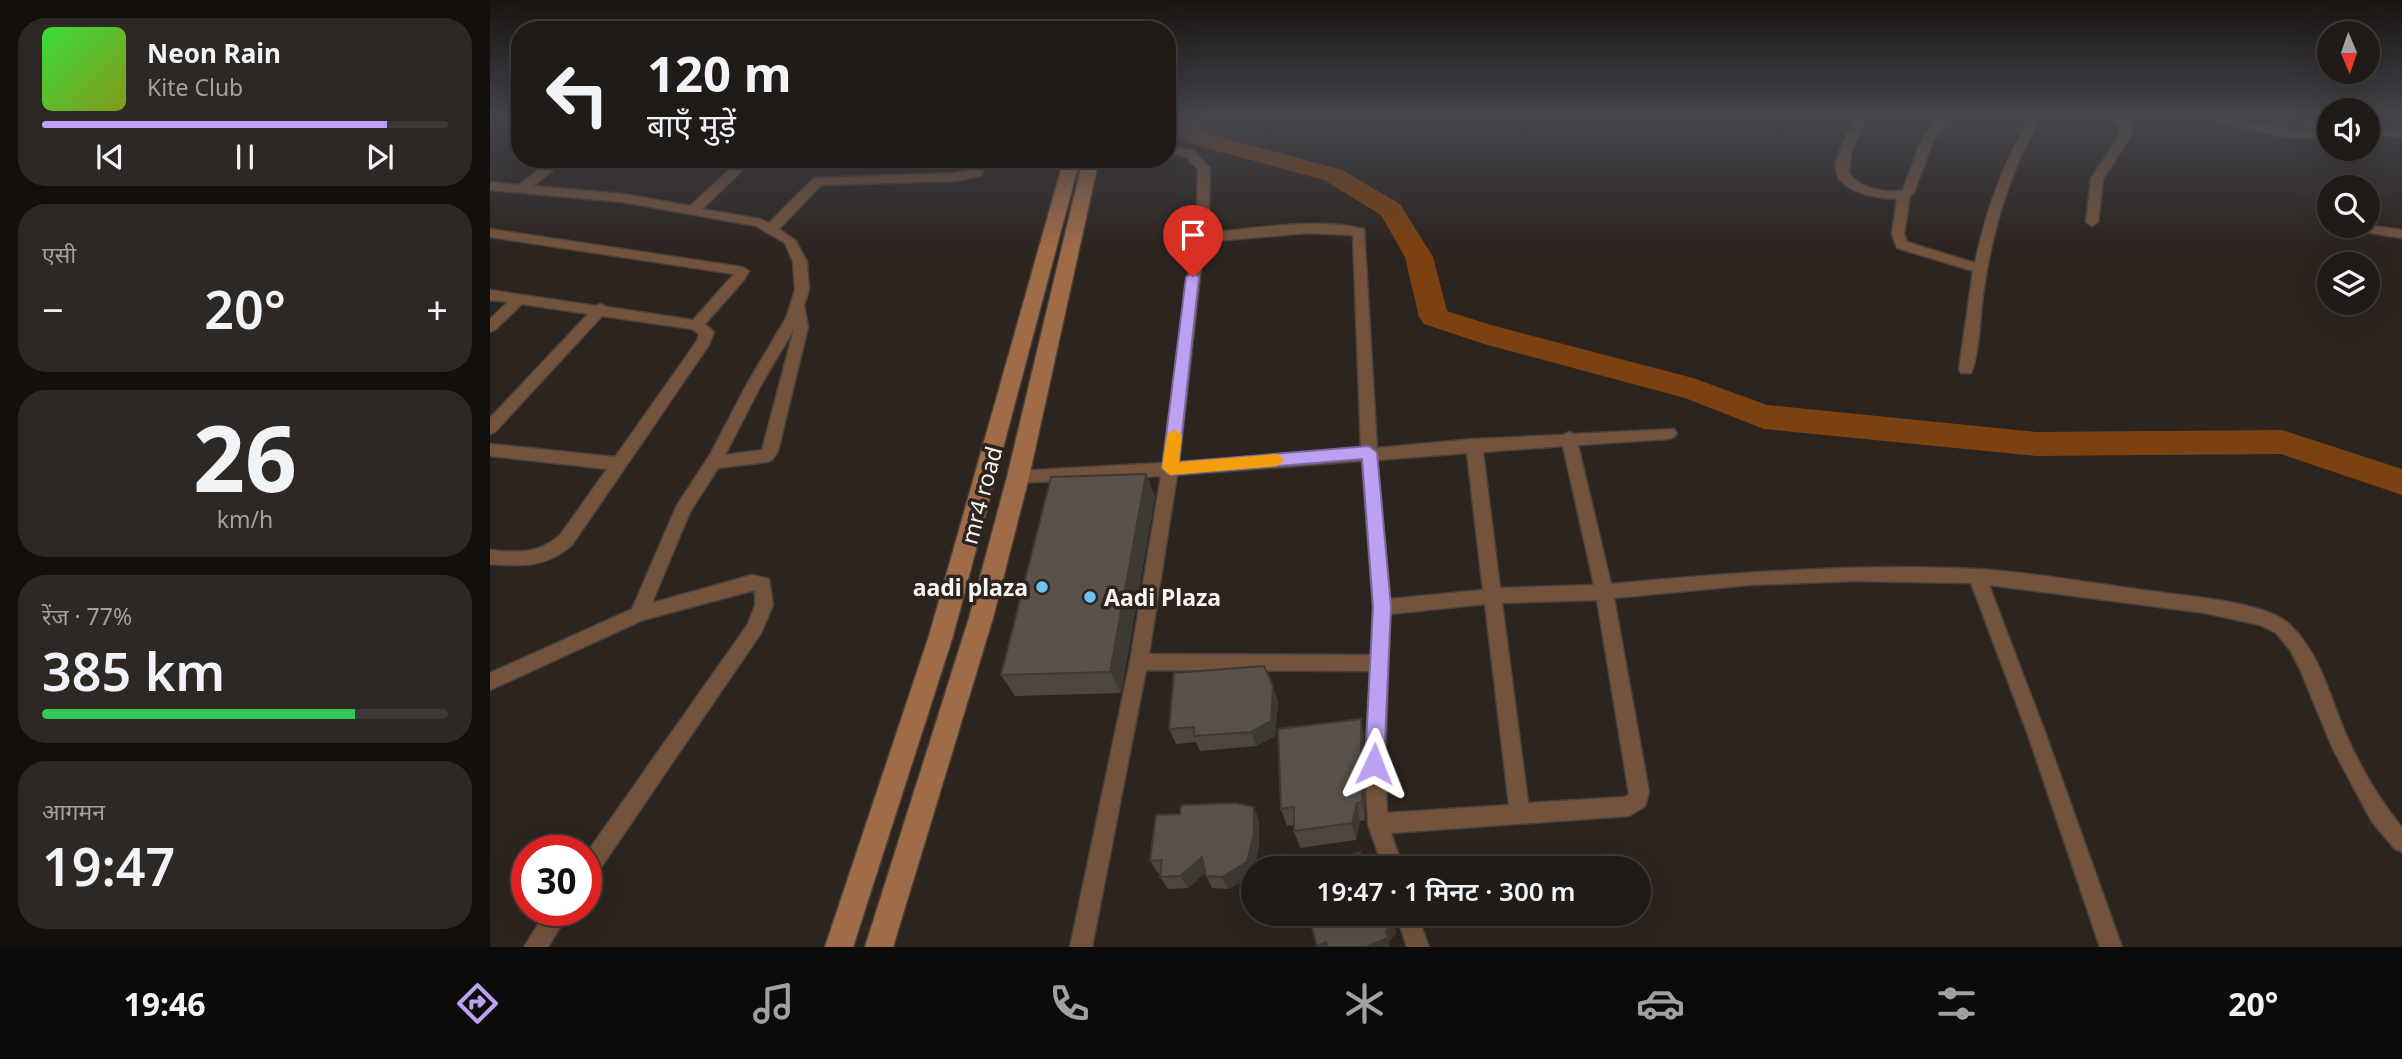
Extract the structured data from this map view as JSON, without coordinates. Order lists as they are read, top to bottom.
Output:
{
  "streets": {
    "street": ["mr4 road"]
  },
  "places": ["aadi plaza", "Aadi Plaza"],
  "north": "bottom",
  "page": {
    "turn": ["120 m", "बाएँ मुड़ें"],
    "song": ["Neon Rain", "Kite Club"],
    "tile": [
      "एसी",
      ["26", "km/h"],
      ["रेंज · 77%", "385 km"],
      ["आगमन", "19:47"]
    ],
    "heat": ["−", "20°", "+"],
    "limit": "30",
    "trip": "19:47 · 1 मिनट · 300 m",
    "tabs": ["19:46", "20°"]
  }
}
